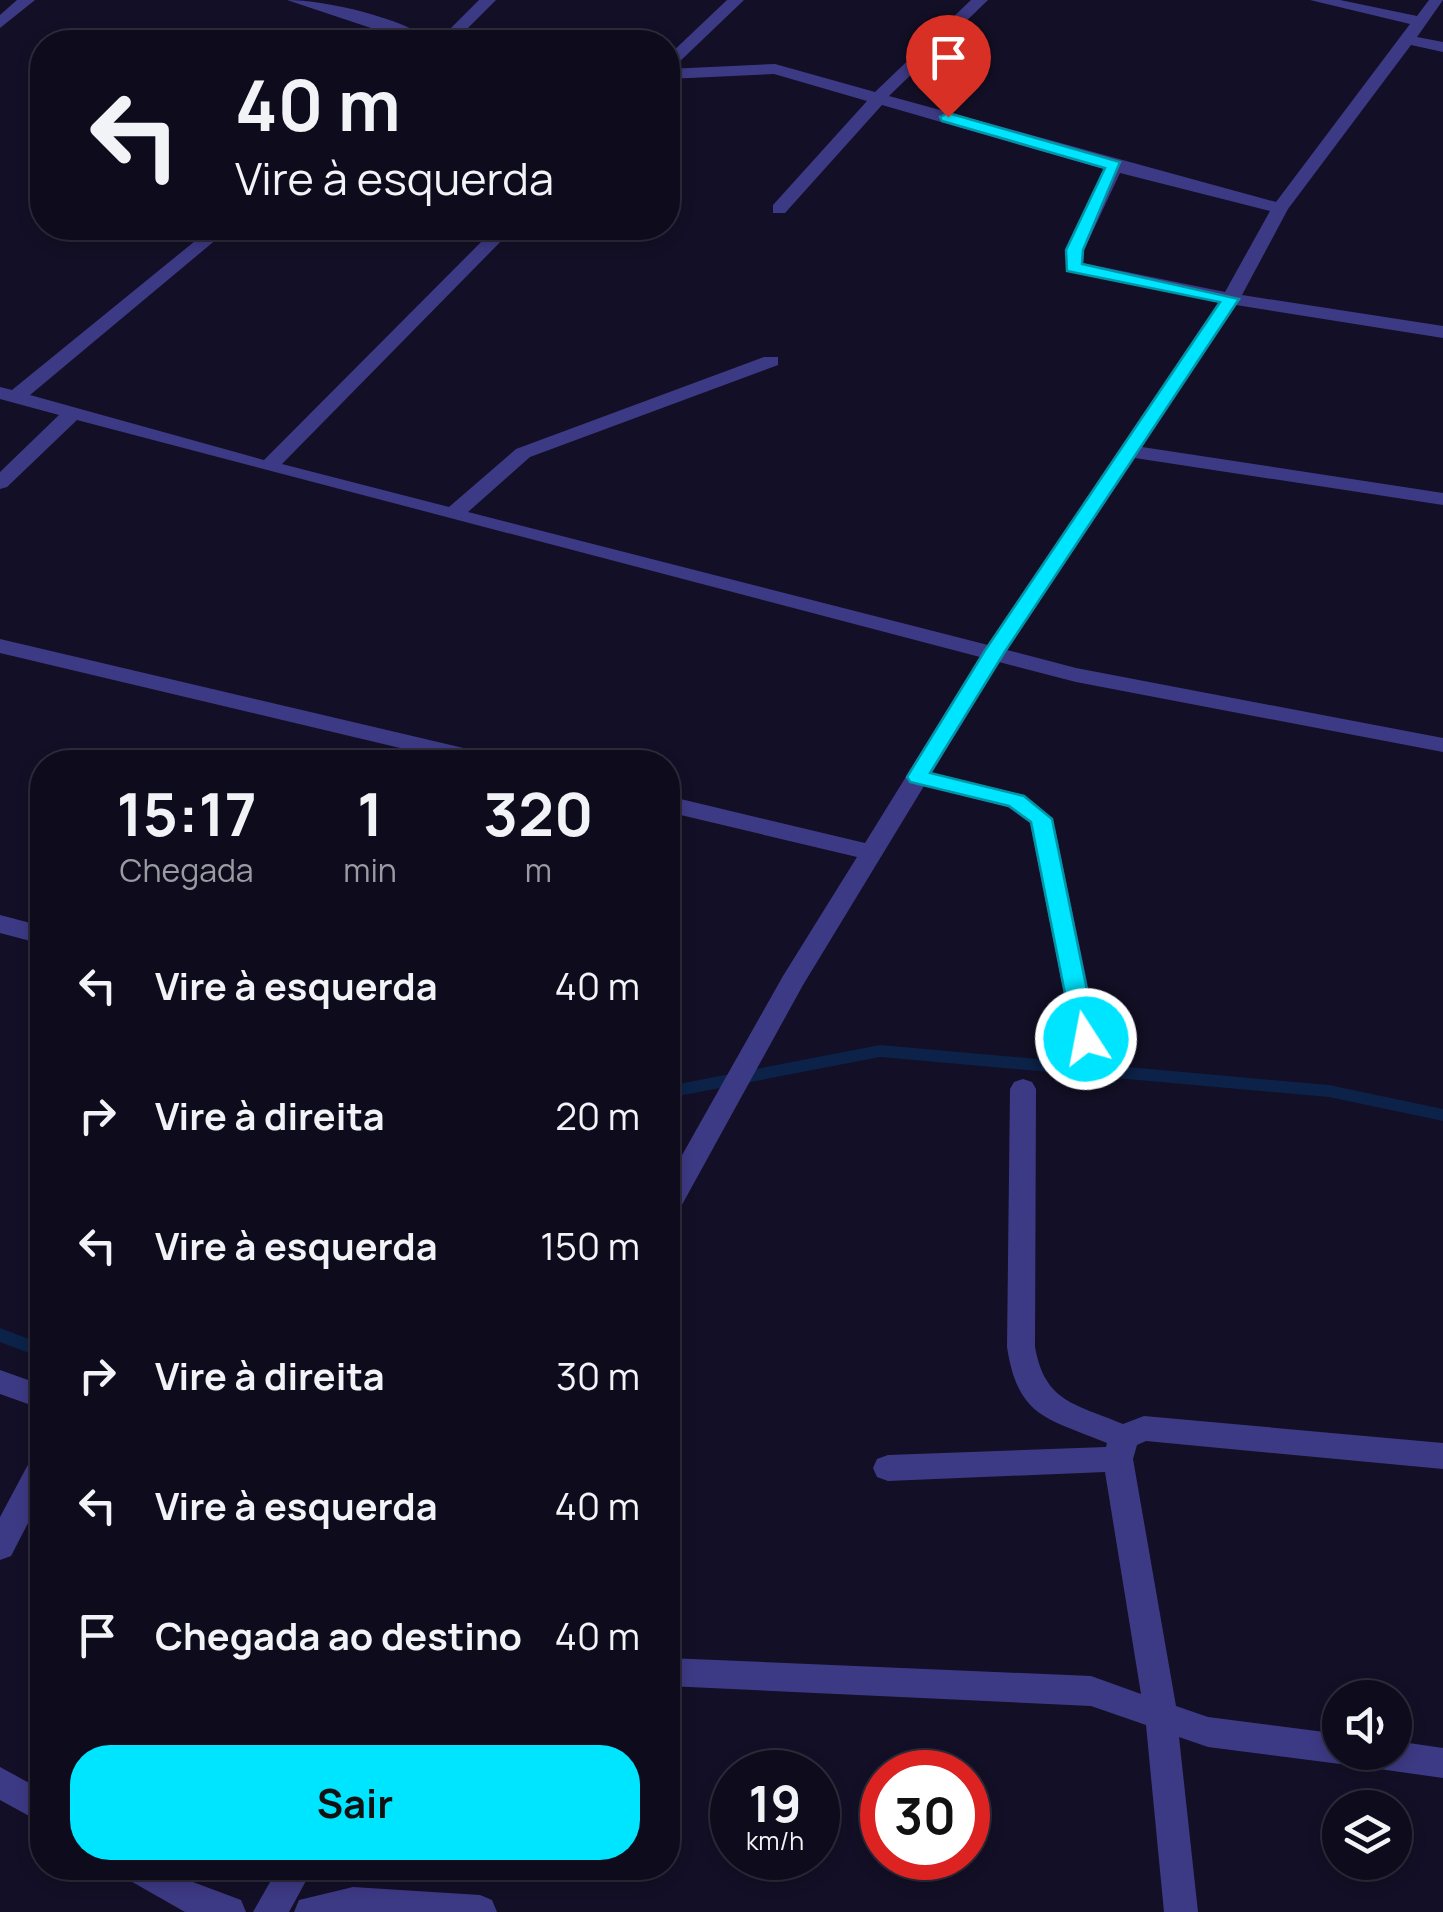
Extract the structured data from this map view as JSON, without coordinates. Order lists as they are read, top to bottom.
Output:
{
  "page": {
    "turn": ["40 m", "Vire à esquerda"],
    "eta": [
      "15:17",
      "Chegada",
      "1",
      "min",
      "320",
      "m"
    ],
    "list": [
      {
        "name": "Vire à esquerda",
        "value": "40 m"
      },
      {
        "name": "Vire à direita",
        "value": "20 m"
      },
      {
        "name": "Vire à esquerda",
        "value": "150 m"
      },
      {
        "name": "Vire à direita",
        "value": "30 m"
      },
      {
        "name": "Vire à esquerda",
        "value": "40 m"
      },
      {
        "name": "Chegada ao destino",
        "value": "40 m"
      }
    ],
    "buttons": "Sair",
    "speed": "19 km/h",
    "limit": "30"
  }
}
